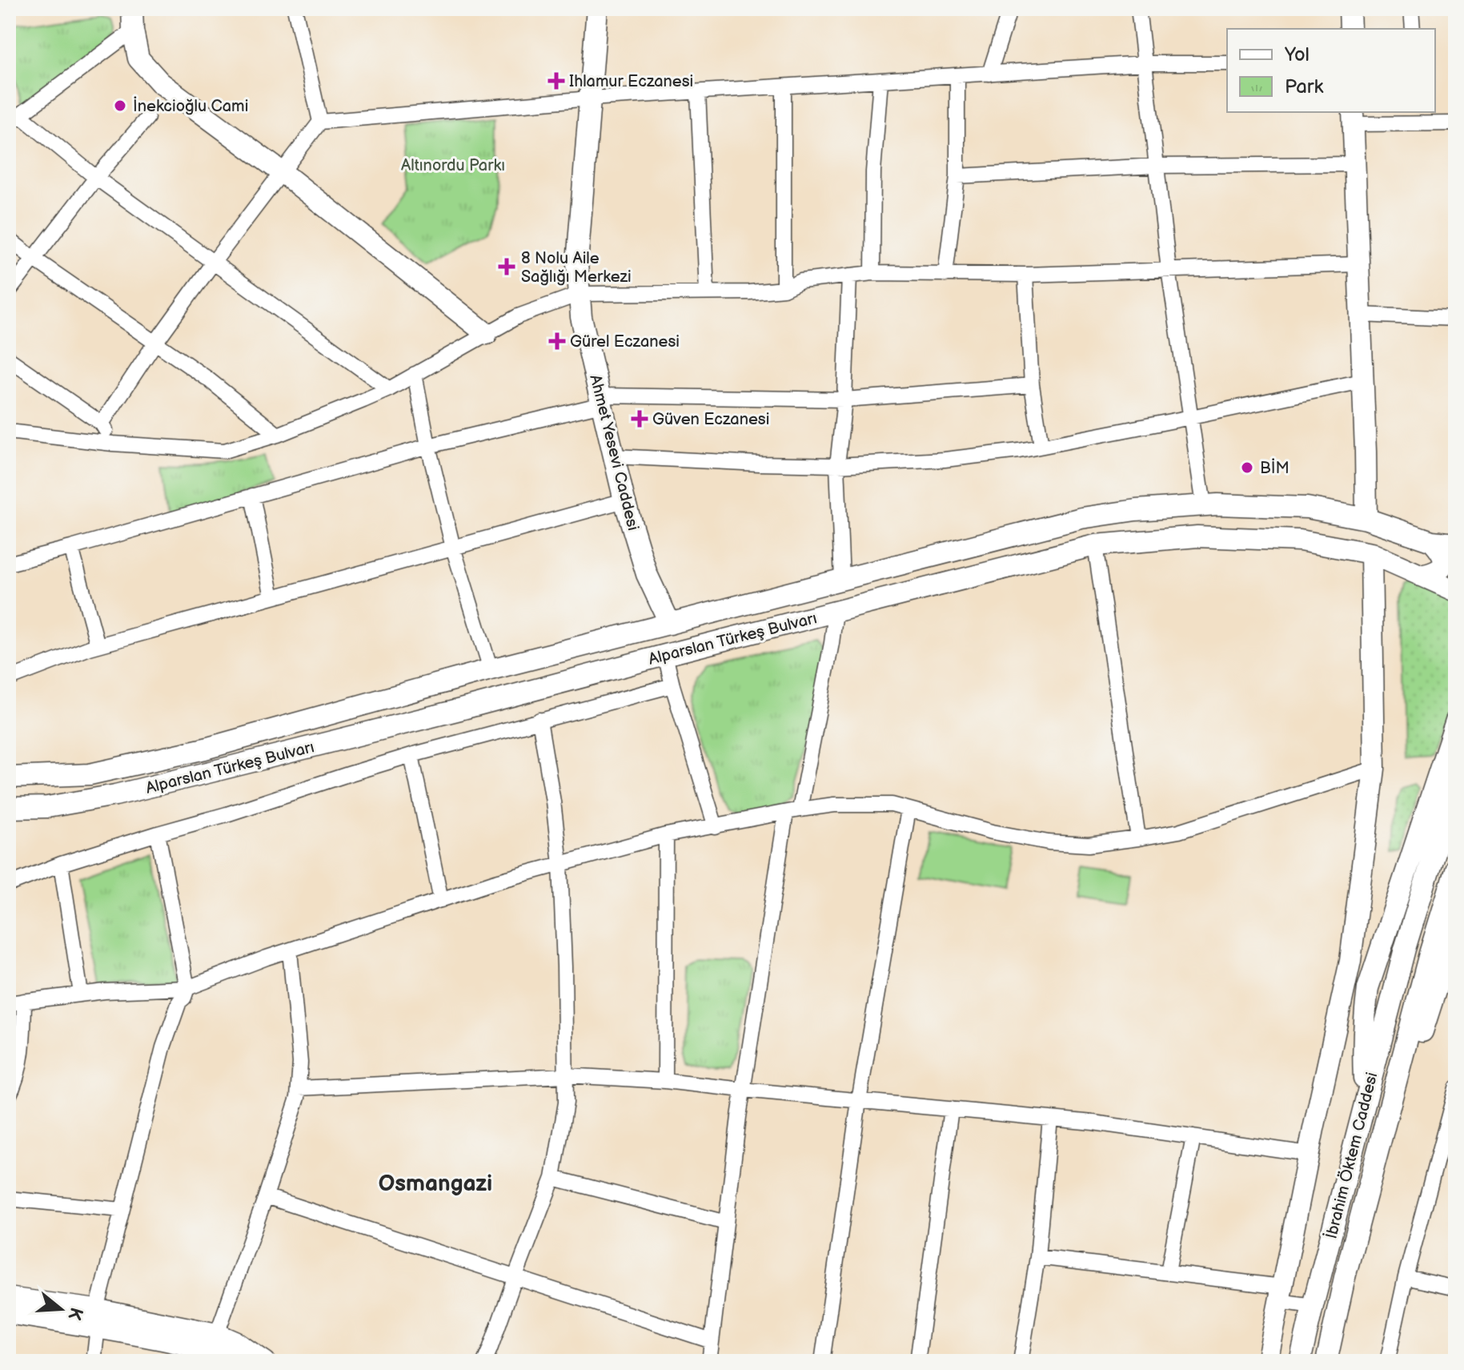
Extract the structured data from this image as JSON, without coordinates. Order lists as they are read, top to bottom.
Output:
{
  "streets": {
    "main road": ["Ahmet Yesevi Caddesi", "Alparslan Türkeş Bulvarı", "İbrahim Öktem Caddesi"]
  },
  "crossings": [
    ["Ahmet Yesevi Caddesi", "Alparslan Türkeş Bulvarı"]
  ],
  "districts": ["Osmangazi"],
  "parks": ["Altınordu Parkı"],
  "places": {
    "health": [
      "Ihlamur Eczanesi",
      "8 Nolu Aile Sağlığı Merkezi",
      "Gürel Eczanesi",
      "Güven Eczanesi"
    ],
    "other": ["İnekcioğlu Cami", "BİM"]
  },
  "legend": ["Yol", "Park"],
  "north": "right"
}
